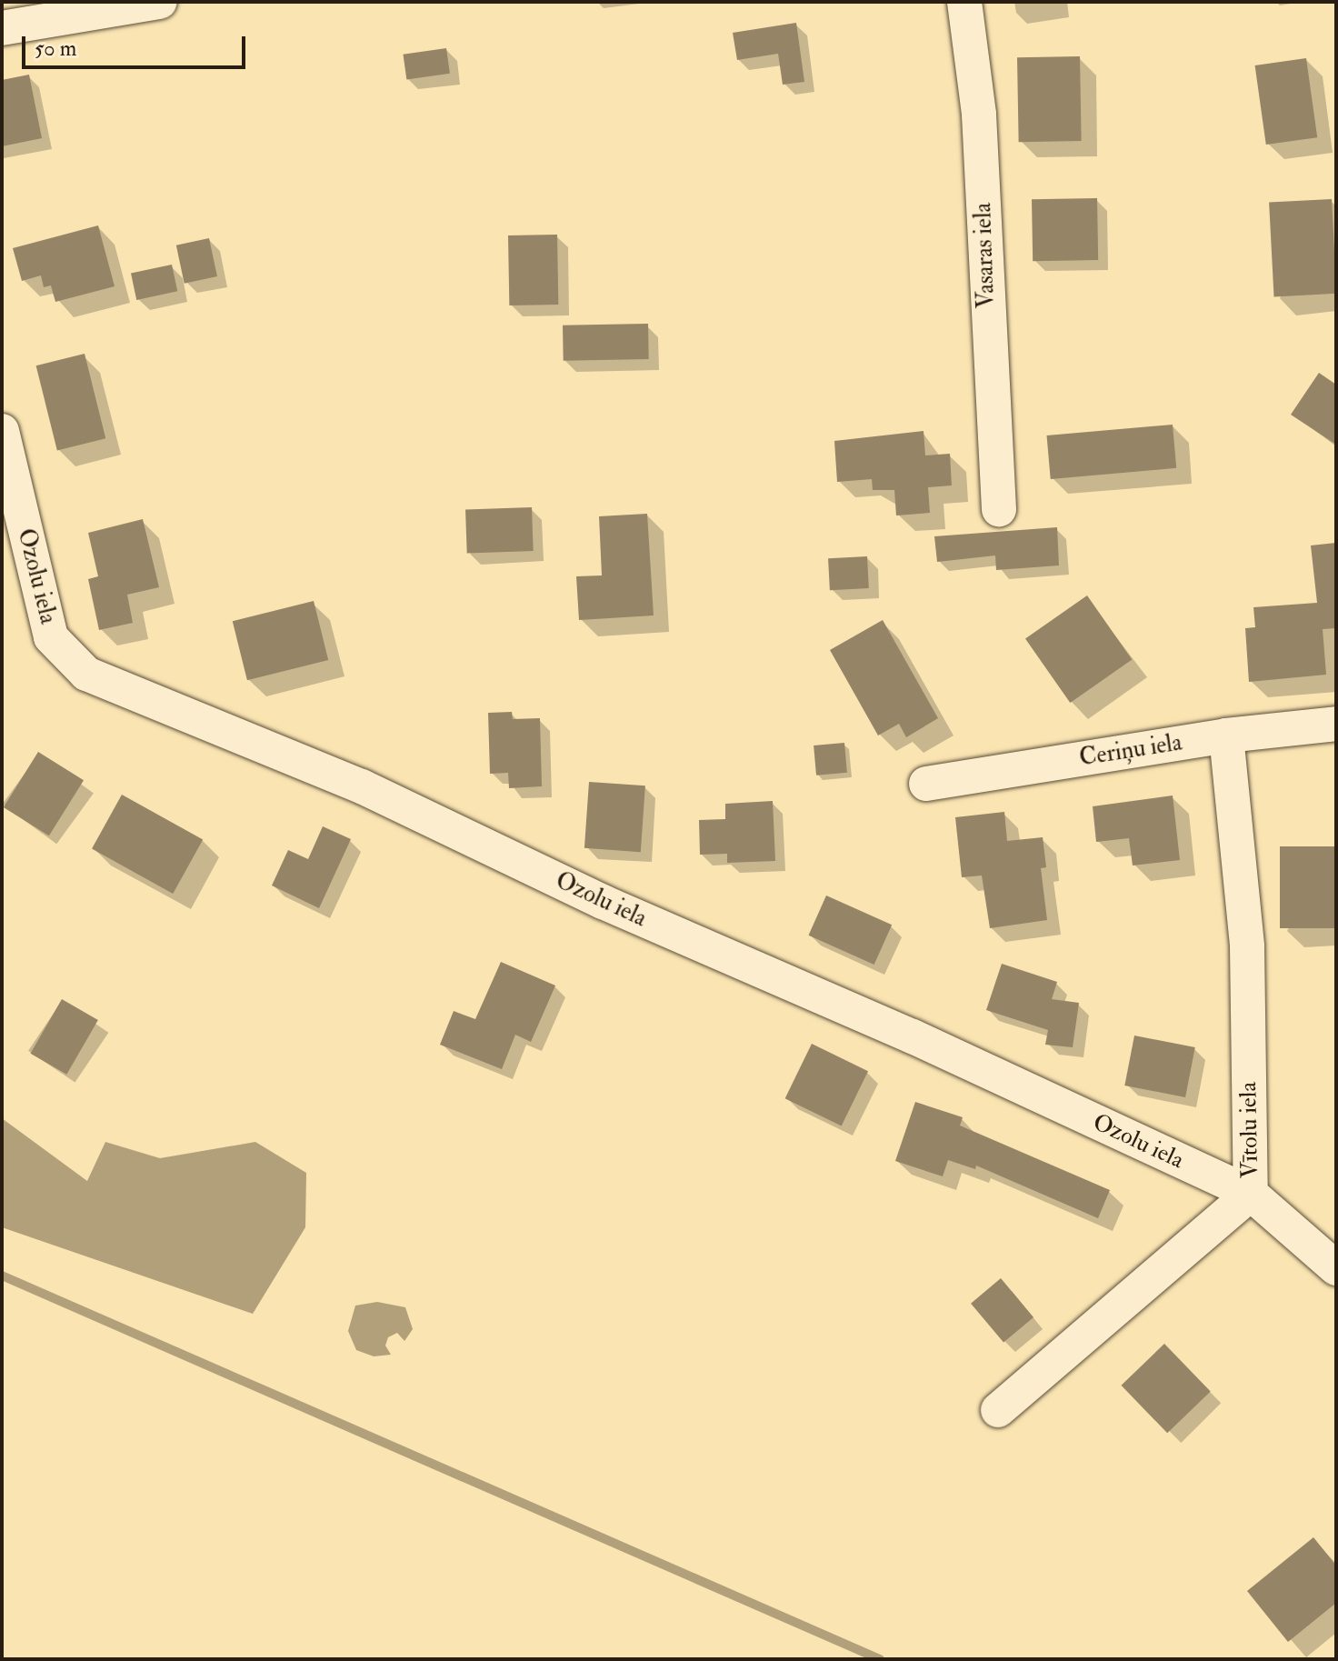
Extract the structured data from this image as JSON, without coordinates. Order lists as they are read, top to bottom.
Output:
{
  "streets": {
    "street": [
      "Vasaras iela",
      "Ozolu iela",
      "Ceriņu iela",
      "Vītolu iela"
    ]
  },
  "crossings": [
    ["Ozolu iela", "Vītolu iela"],
    ["Ceriņu iela", "Vītolu iela"]
  ],
  "scale_bar": "50 m"
}
